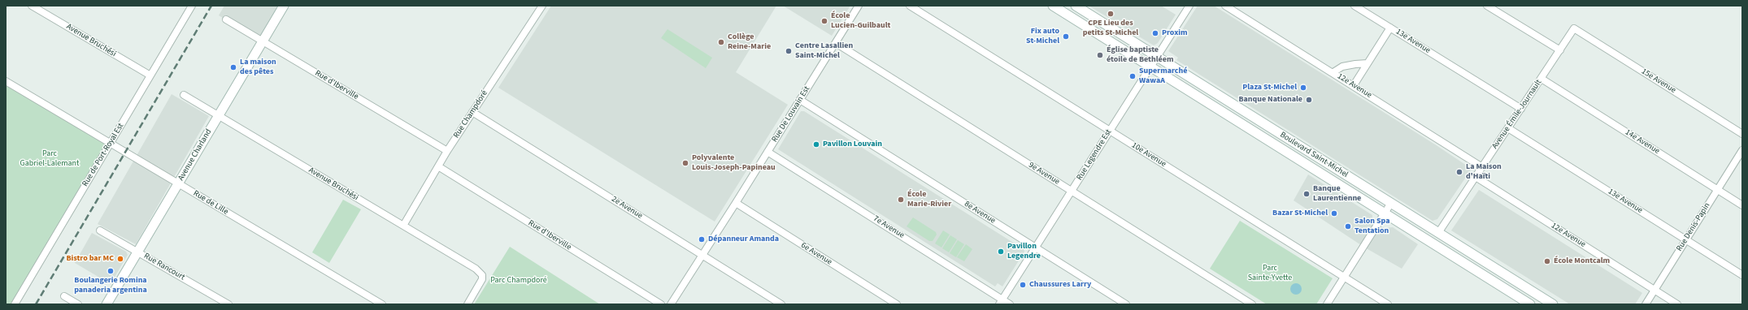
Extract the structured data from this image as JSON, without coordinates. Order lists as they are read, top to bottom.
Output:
{
  "streets": {
    "main road": ["Avenue Charland", "Boulevard Saint-Michel"],
    "street": [
      "Avenue Bruchési",
      "13e Avenue",
      "15e Avenue",
      "Rue d'Iberville",
      "12e Avenue",
      "Rue Champdoré",
      "Rue De Louvain Est",
      "Avenue Émile-Journault",
      "14e Avenue",
      "Rue de Port-Royal Est",
      "Rue Legendre Est",
      "10e Avenue",
      "9e Avenue",
      "Rue de Lille",
      "2e Avenue",
      "8e Avenue",
      "7e Avenue",
      "Rue Denis-Papin",
      "6e Avenue",
      "Rue Rancourt"
    ]
  },
  "crossings": [
    ["Avenue Bruchési", "Rue Champdoré"],
    ["Avenue Bruchési", "Rue de Port-Royal Est"],
    ["Avenue Bruchési", "Avenue Charland"],
    ["13e Avenue", "Avenue Émile-Journault"],
    ["13e Avenue", "Rue Denis-Papin"],
    ["15e Avenue", "Avenue Émile-Journault"],
    ["Rue d'Iberville", "Rue Champdoré"],
    ["Rue d'Iberville", "Avenue Charland"],
    ["12e Avenue", "Avenue Émile-Journault"],
    ["12e Avenue", "Rue Denis-Papin"],
    ["Rue Champdoré", "2e Avenue"],
    ["Rue De Louvain Est", "9e Avenue"],
    ["Rue De Louvain Est", "2e Avenue"],
    ["Rue De Louvain Est", "8e Avenue"],
    ["Rue De Louvain Est", "7e Avenue"],
    ["Rue De Louvain Est", "6e Avenue"],
    ["Avenue Émile-Journault", "14e Avenue"],
    ["Avenue Émile-Journault", "Boulevard Saint-Michel"],
    ["14e Avenue", "Rue Denis-Papin"],
    ["Rue de Port-Royal Est", "Rue de Lille"],
    ["Avenue Charland", "Rue de Lille"],
    ["Avenue Charland", "Rue Rancourt"],
    ["Rue Legendre Est", "10e Avenue"],
    ["Rue Legendre Est", "Boulevard Saint-Michel"],
    ["Rue Legendre Est", "9e Avenue"],
    ["Rue Legendre Est", "8e Avenue"],
    ["Rue Legendre Est", "7e Avenue"]
  ],
  "parks": ["Parc Gabriel-Lalemant", "Parc Sainte-Yvette", "Parc Champdoré"],
  "places": [
    "CPE Lieu des petits St-Michel",
    "École Lucien-Guilbault",
    "Proxim",
    "Fix auto St-Michel",
    "Collège Reine-Marie",
    "Centre Lasallien Saint-Michel",
    "Église baptiste étoile de Bethléem",
    "La maison des pêtes",
    "Supermarché WawaA",
    "Plaza St-Michel",
    "Banque Nationale",
    "Pavillon Louvain",
    "Polyvalente Louis-Joseph-Papineau",
    "La Maison d'Haïti",
    "Banque Laurentienne",
    "École Marie-Rivier",
    "Bazar St-Michel",
    "Salon Spa Tentation",
    "Dépanneur Amanda",
    "Pavillon Legendre",
    "Bistro bar MC",
    "École Montcalm",
    "Boulangerie Romina panaderia argentina",
    "Chaussures Larry"
  ]
}
